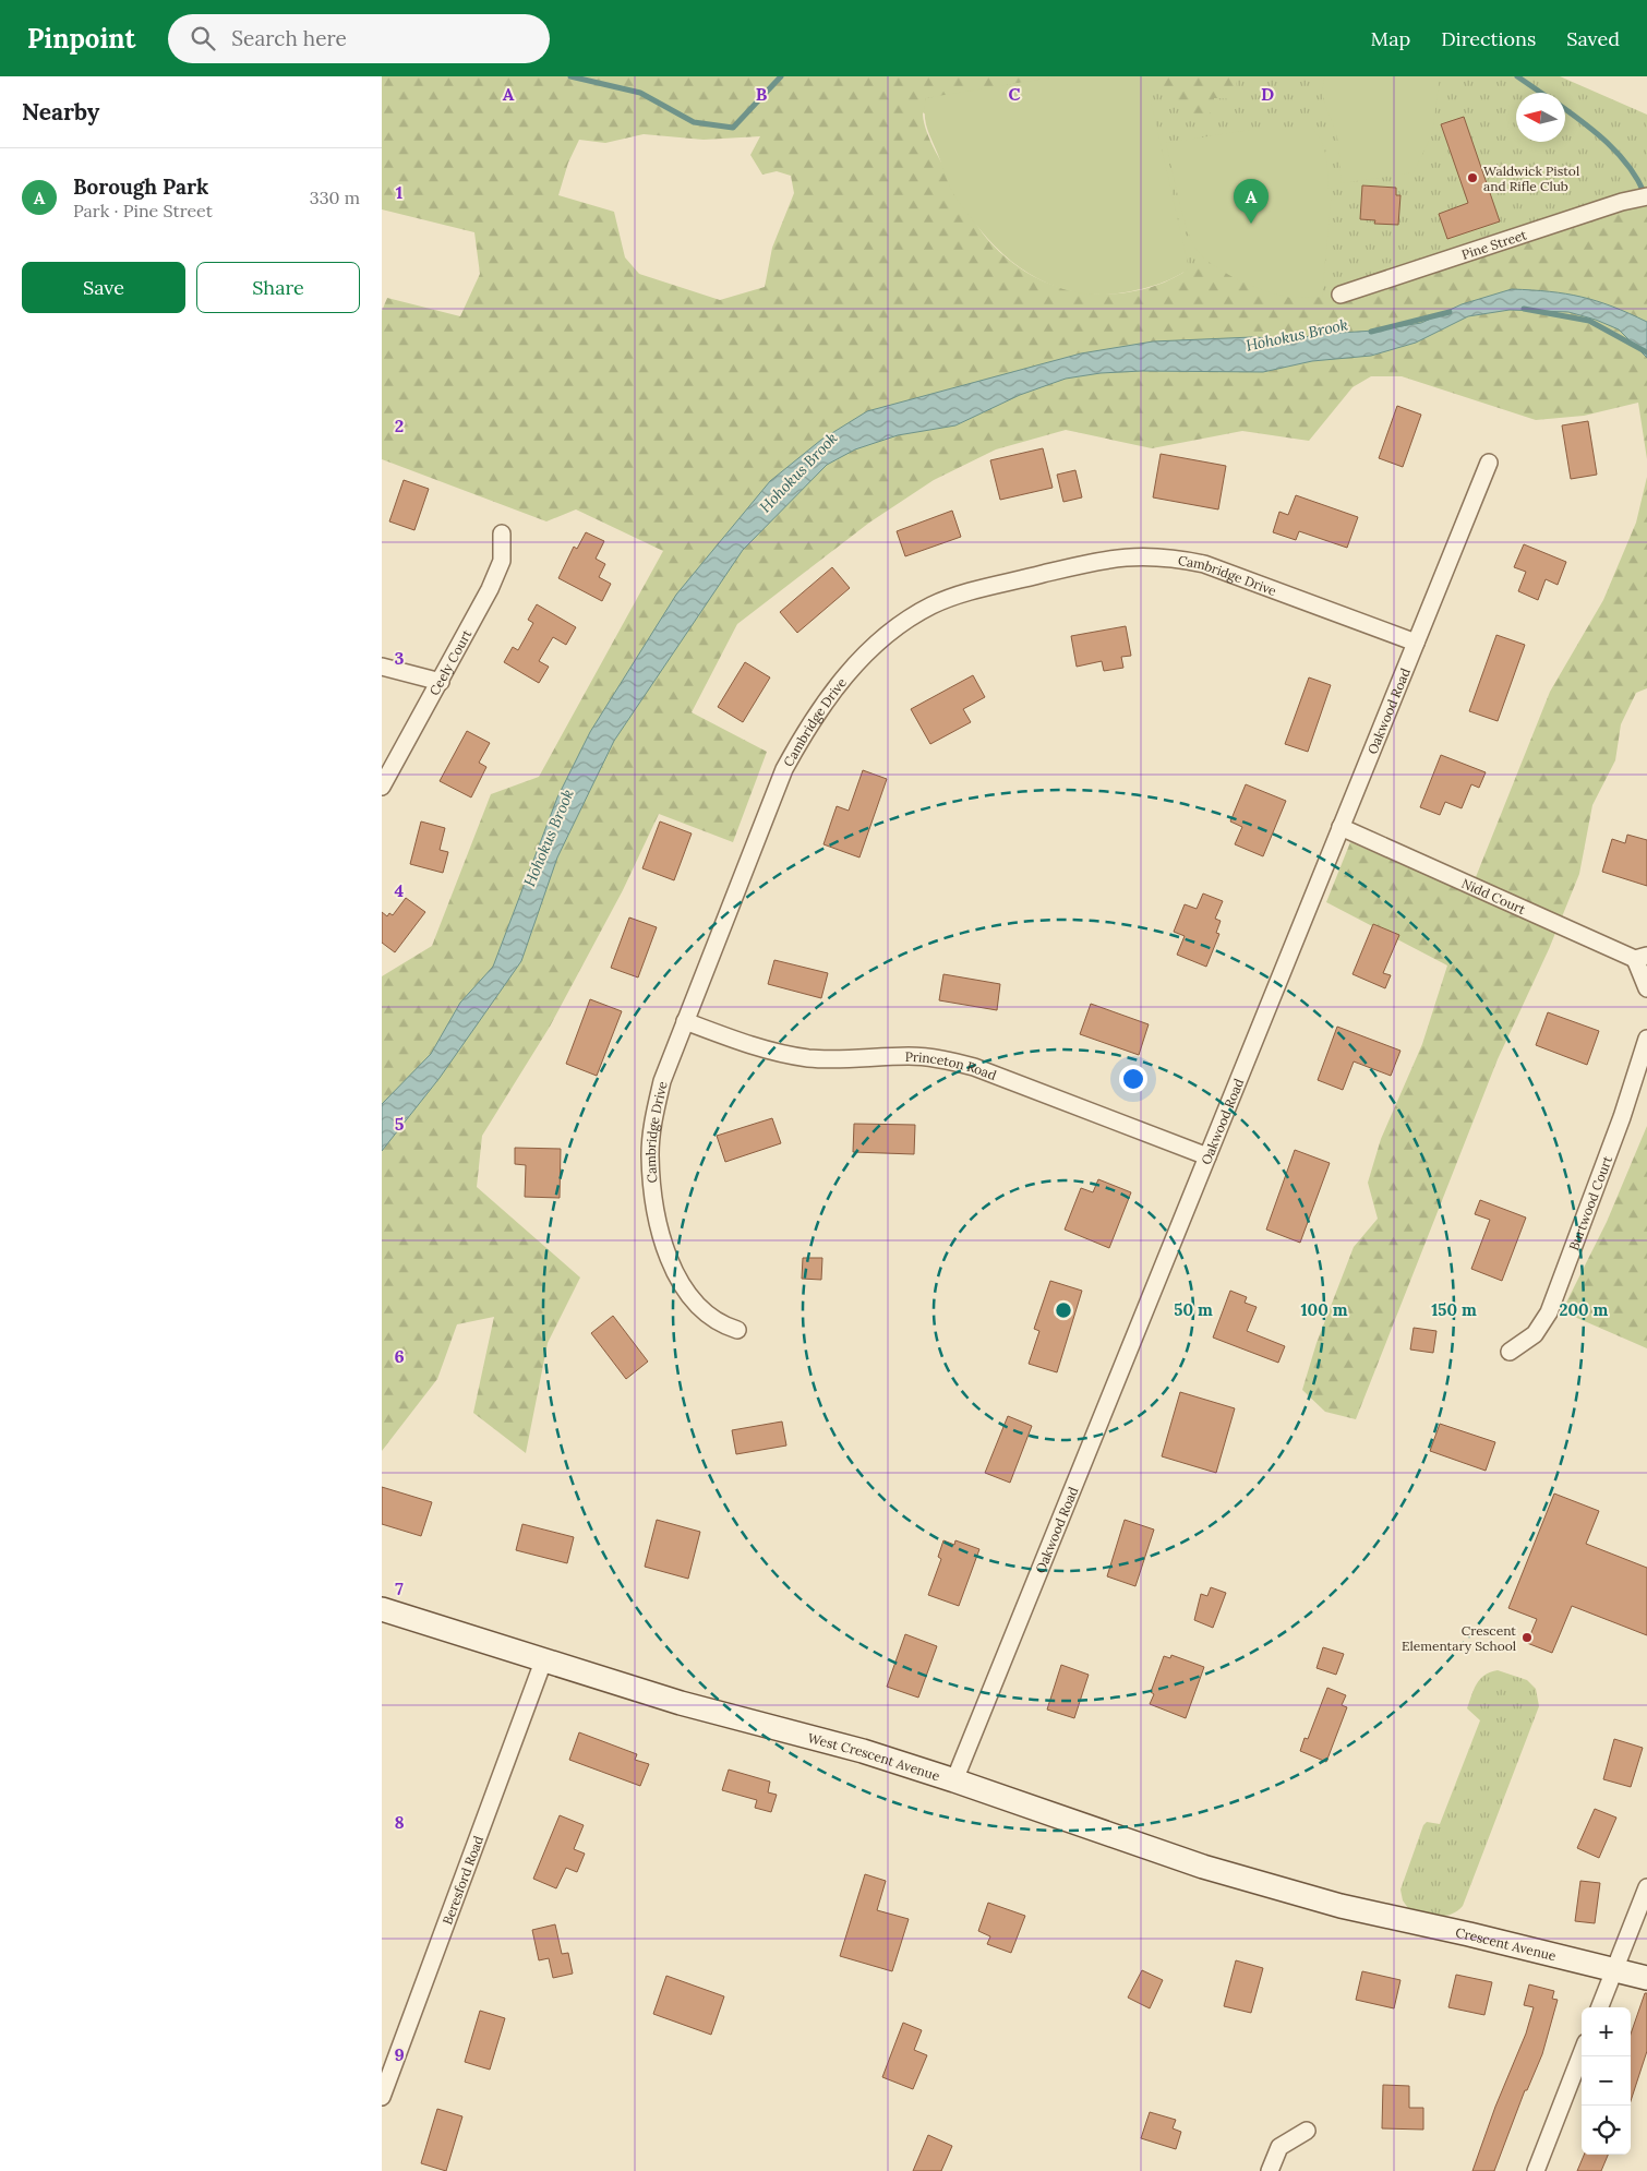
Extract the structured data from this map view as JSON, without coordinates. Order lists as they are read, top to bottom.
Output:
{
  "streets": {
    "main road": ["West Crescent Avenue", "Crescent Avenue"],
    "street": [
      "Pine Street",
      "Cambridge Drive",
      "Ceely Court",
      "Oakwood Road",
      "Nidd Court",
      "Princeton Road",
      "Burtwood Court",
      "Beresford Road"
    ]
  },
  "crossings": [
    ["Cambridge Drive", "Oakwood Road"],
    ["Cambridge Drive", "Princeton Road"],
    ["Oakwood Road", "Nidd Court"],
    ["Oakwood Road", "Princeton Road"],
    ["Oakwood Road", "West Crescent Avenue"],
    ["West Crescent Avenue", "Beresford Road"],
    ["West Crescent Avenue", "Crescent Avenue"]
  ],
  "water": ["Hohokus Brook"],
  "places": ["Waldwick Pistol and Rifle Club", "Crescent Elementary School"],
  "north": "left",
  "page": {
    "header": "Pinpoint",
    "search": "Search here",
    "nav": ["Map", "Directions", "Saved"],
    "heading": "Nearby",
    "list": [
      {
        "mark": "A",
        "name": "Borough Park",
        "note": "Park · Pine Street",
        "value": "330 m"
      }
    ],
    "pins": "A",
    "buttons": ["Save", "Share"],
    "map_buttons": ["+", "−"]
  },
  "grid": {
    "columns": [
      "A",
      "B",
      "C",
      "D"
    ],
    "rows": [
      "1",
      "2",
      "3",
      "4",
      "5",
      "6",
      "7",
      "8",
      "9"
    ]
  },
  "rings": [
    "50 m",
    "100 m",
    "150 m",
    "200 m"
  ]
}
